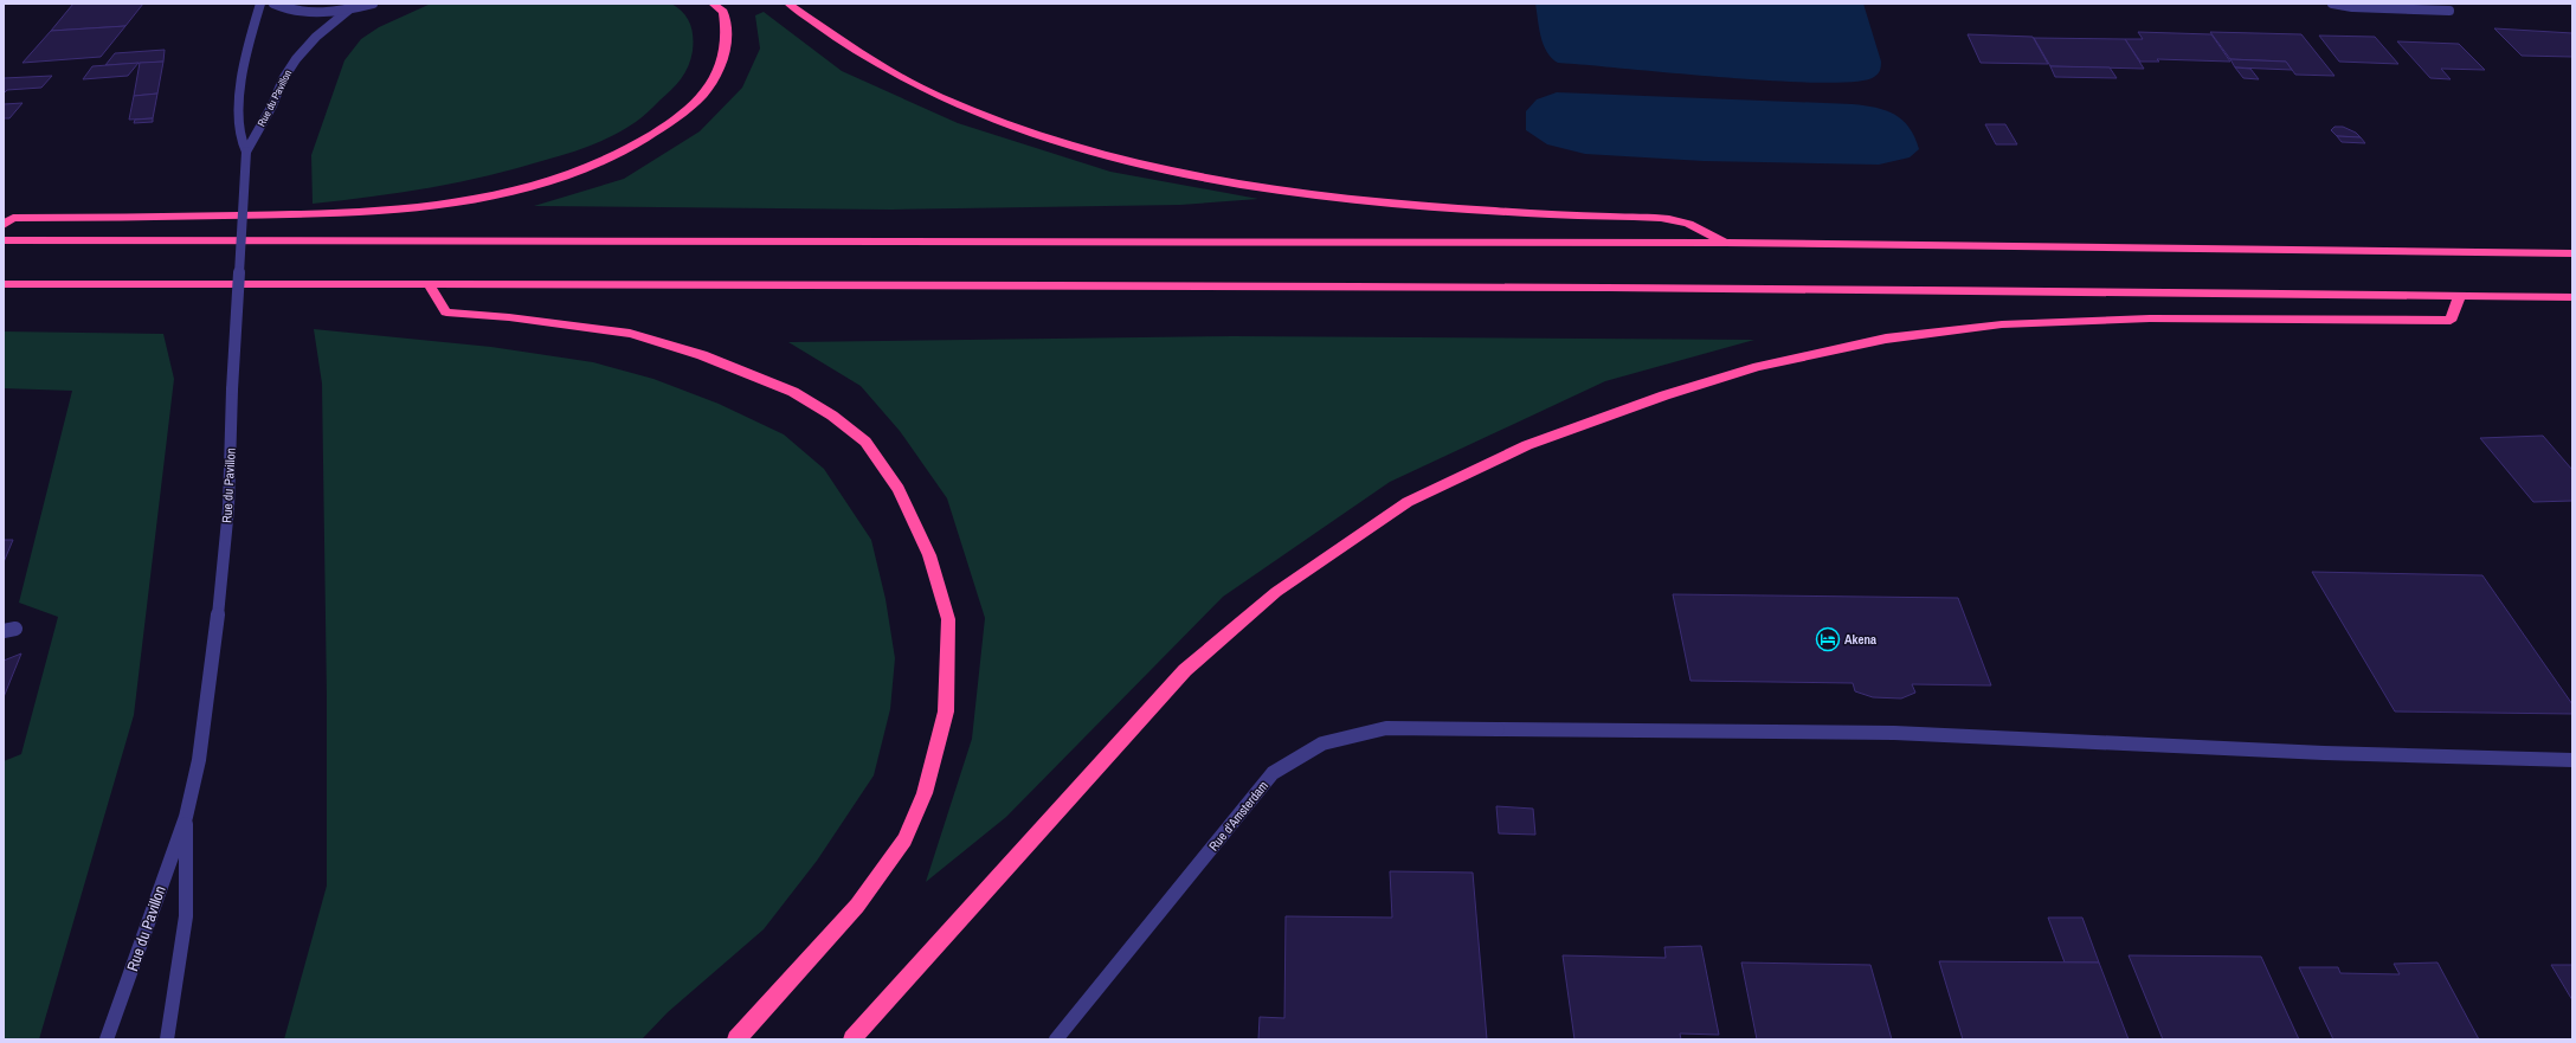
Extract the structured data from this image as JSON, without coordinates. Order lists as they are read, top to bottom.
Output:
{
  "streets": {
    "street": ["Rue du Pavillon", "Rue d'Amsterdam"]
  },
  "places": {
    "hotel": ["Akena"]
  }
}
